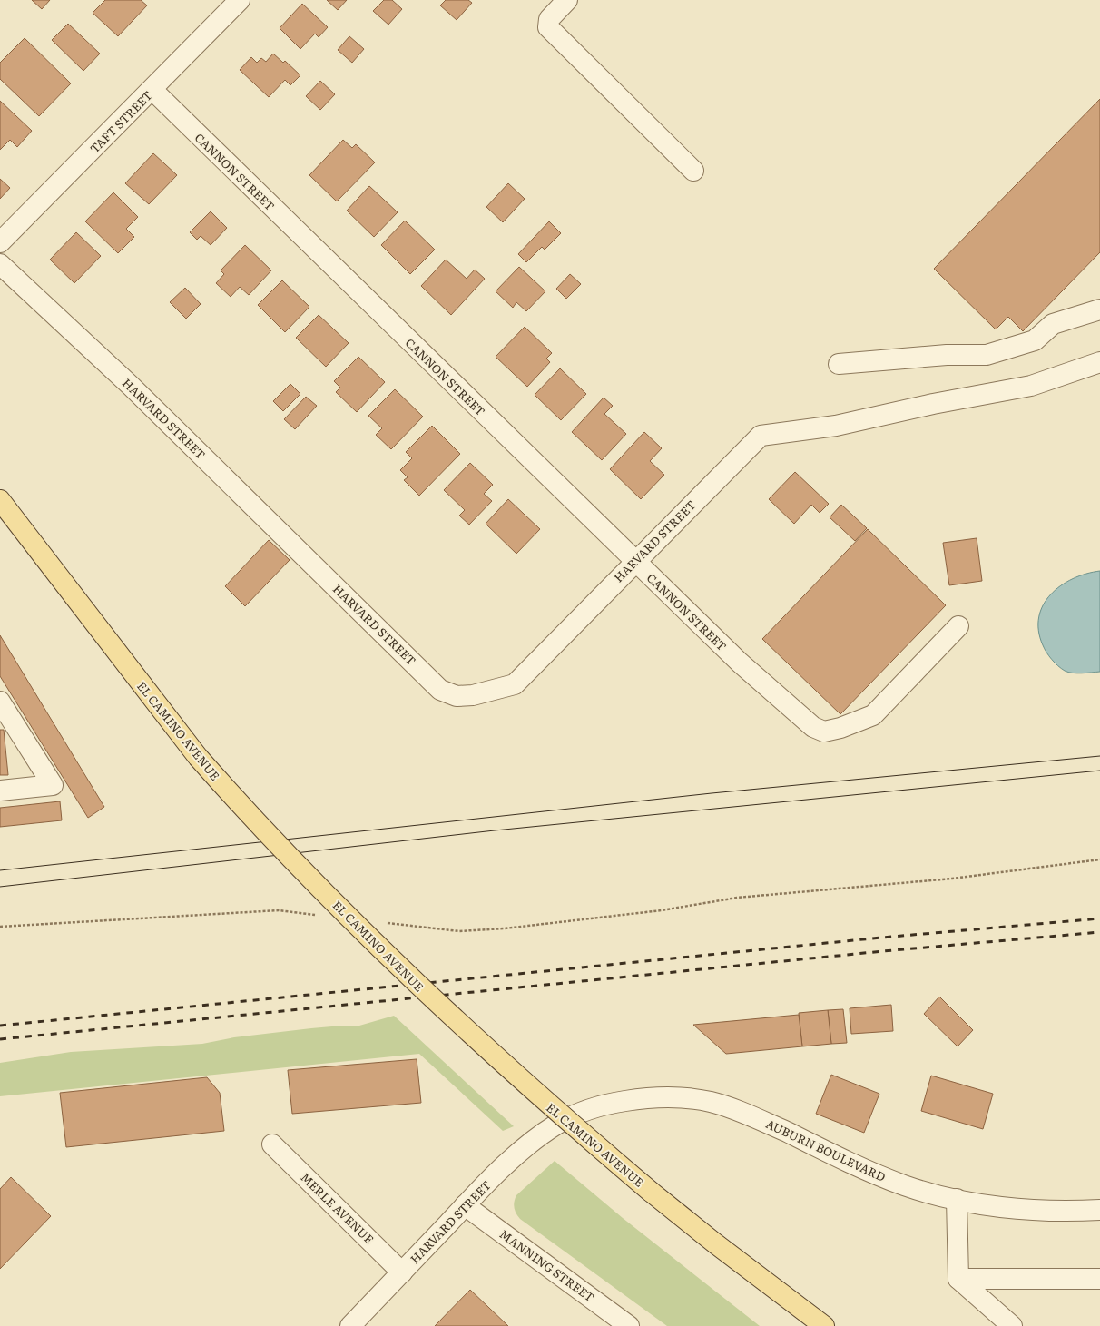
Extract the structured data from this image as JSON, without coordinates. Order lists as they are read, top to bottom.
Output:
{
  "streets": {
    "main road": ["EL CAMINO AVENUE"],
    "street": [
      "TAFT STREET",
      "CANNON STREET",
      "HARVARD STREET",
      "AUBURN BOULEVARD",
      "MERLE AVENUE",
      "MANNING STREET"
    ]
  },
  "crossings": [
    ["TAFT STREET", "CANNON STREET"],
    ["CANNON STREET", "HARVARD STREET"],
    ["HARVARD STREET", "AUBURN BOULEVARD"],
    ["HARVARD STREET", "MERLE AVENUE"],
    ["HARVARD STREET", "MANNING STREET"]
  ]
}
